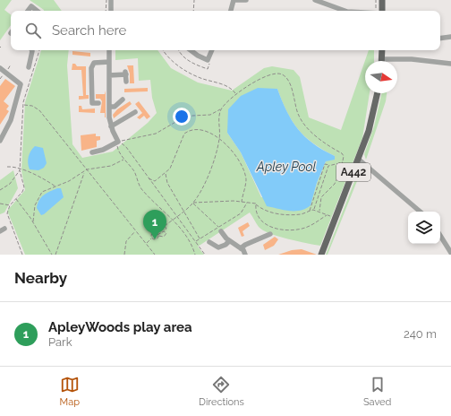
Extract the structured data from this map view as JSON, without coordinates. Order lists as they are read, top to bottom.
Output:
{
  "streets": {
    "main road": ["A442"]
  },
  "water": ["Apley Pool"],
  "north": "right",
  "page": {
    "search": "Search here",
    "pins": "1",
    "heading": "Nearby",
    "list": [
      {
        "mark": "1",
        "name": "ApleyWoods play area",
        "note": "Park",
        "value": "240 m"
      }
    ],
    "nav": ["Map", "Directions", "Saved"]
  }
}
